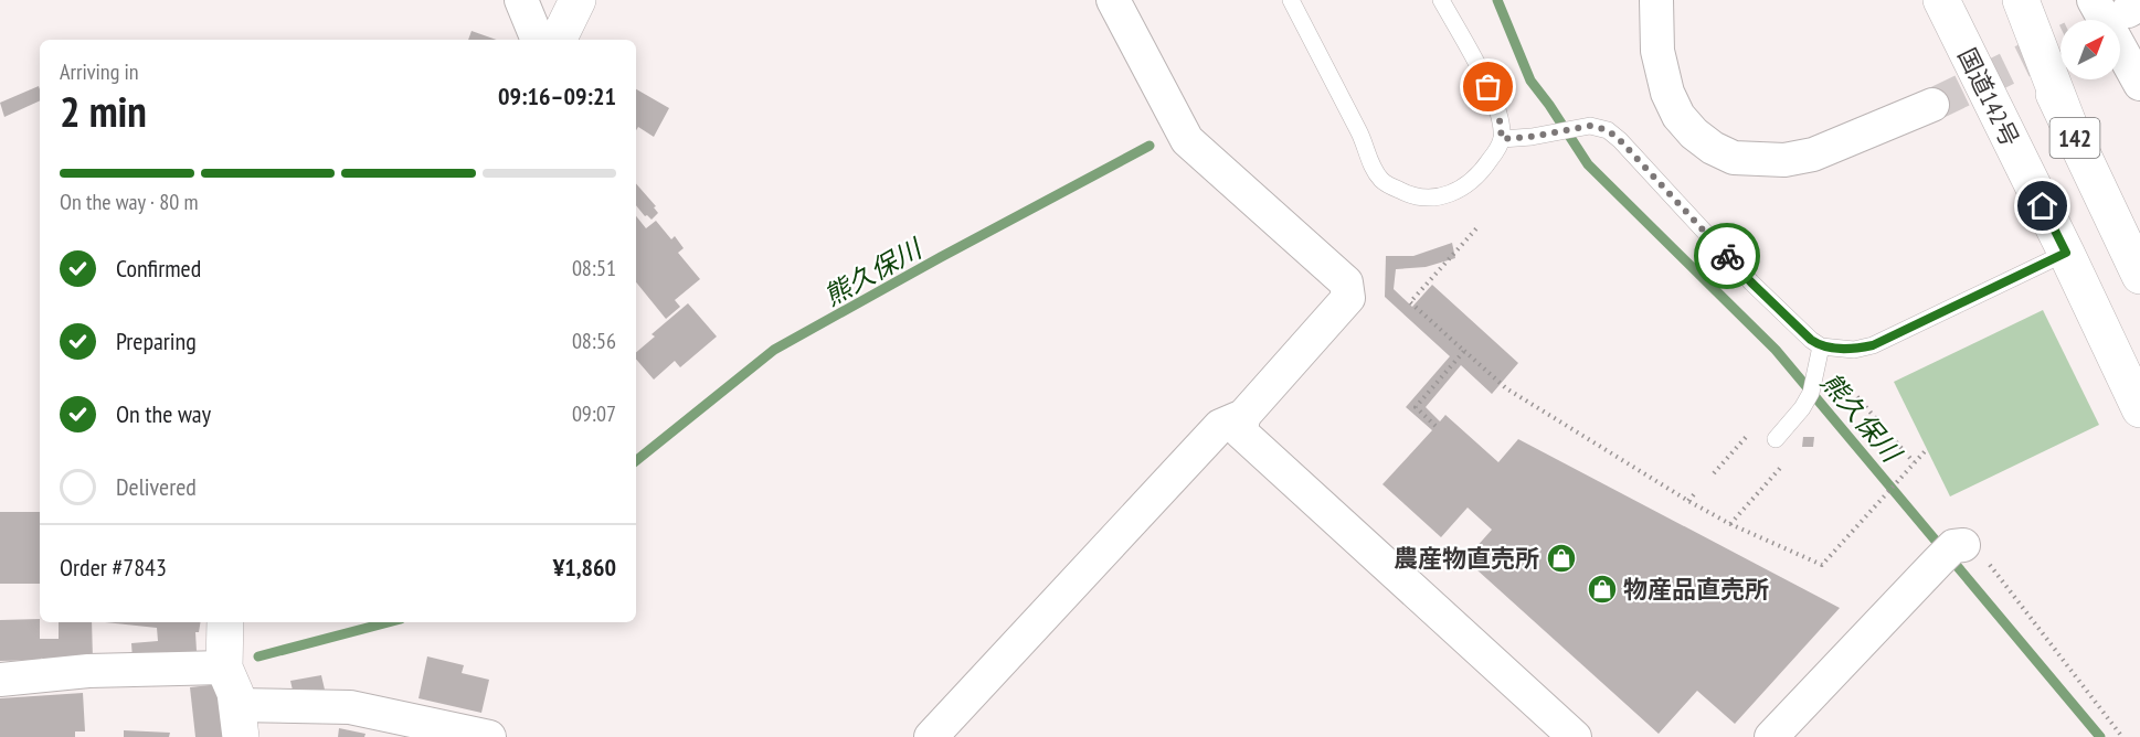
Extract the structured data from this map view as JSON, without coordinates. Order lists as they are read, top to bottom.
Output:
{
  "streets": {
    "main road": ["国道142号", "142"]
  },
  "water": ["熊久保川"],
  "places": {
    "shop": ["農産物直売所", "物産品直売所"]
  },
  "north": "top right",
  "page": {
    "heading": ["2 min", "Arriving in", "09:16–09:21"],
    "panel": ["Order #7843", "¥1,860"],
    "bar": "On the way · 80 m",
    "list": [
      ["Confirmed", "08:51"],
      ["Preparing", "08:56"],
      ["On the way", "09:07"],
      "Delivered"
    ]
  }
}
